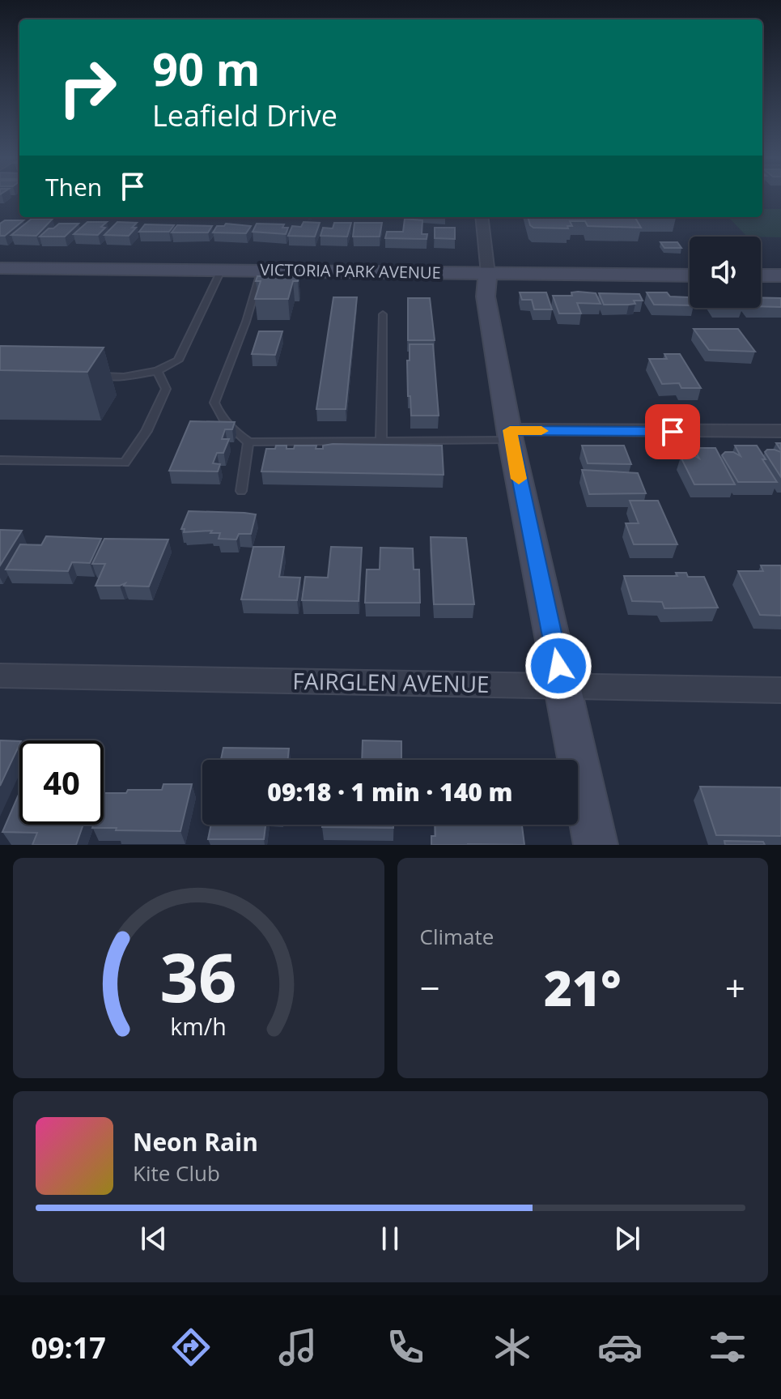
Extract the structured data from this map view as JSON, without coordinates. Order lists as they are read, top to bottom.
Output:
{
  "streets": {
    "main road": ["VICTORIA PARK AVENUE"],
    "street": ["FAIRGLEN AVENUE"]
  },
  "page": {
    "turn": ["90 m", "Leafield Drive"],
    "then": "Then",
    "limit": "40",
    "trip": "09:18 · 1 min · 140 m",
    "tile": "Climate",
    "heat": ["−", "21°", "+"],
    "song": ["Neon Rain", "Kite Club"],
    "tabs": "09:17",
    "gauge": ["36", "km/h"]
  }
}
